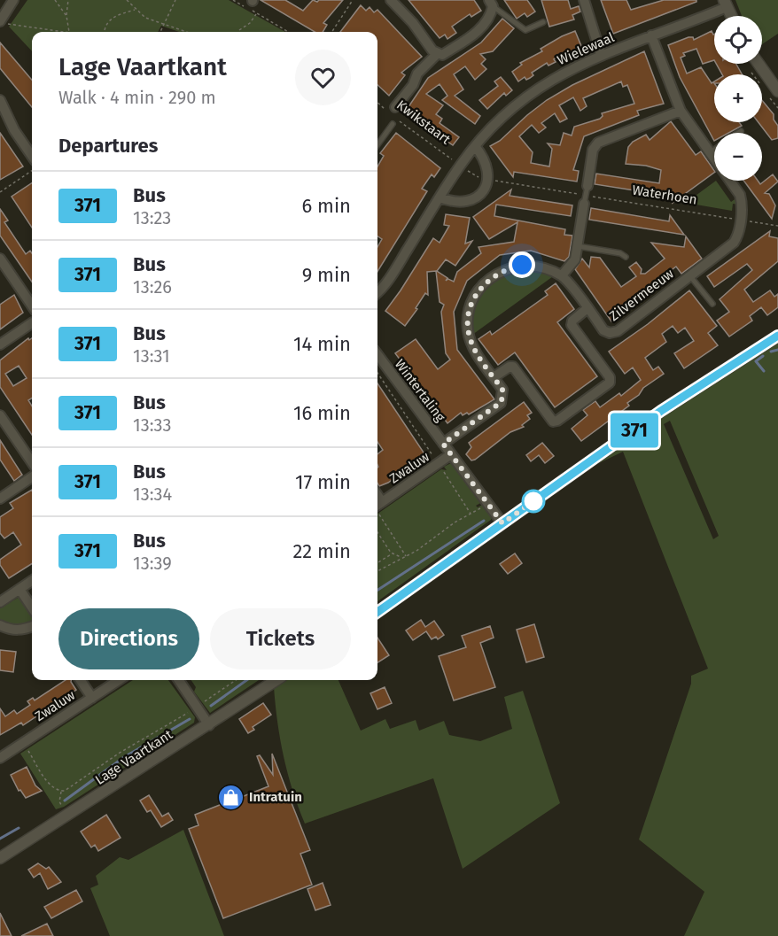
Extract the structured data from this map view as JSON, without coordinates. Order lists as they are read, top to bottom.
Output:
{
  "streets": {
    "street": [
      "Wielewaal",
      "Kwikstaart",
      "Zilvermeeuw",
      "Wintertaling",
      "Zwaluw",
      "Lage Vaartkant"
    ],
    "path": ["Waterhoen"]
  },
  "crossings": [
    ["Wielewaal", "Kwikstaart"],
    ["Wielewaal", "Waterhoen"],
    ["Wielewaal", "Zilvermeeuw"],
    ["Kwikstaart", "Waterhoen"],
    ["Waterhoen", "Zilvermeeuw"],
    ["Wintertaling", "Zwaluw"]
  ],
  "places": {
    "shop": ["Intratuin"]
  },
  "lines": ["bus line 371"],
  "page": {
    "on_map": "371",
    "map_buttons": ["+", "−"],
    "heading": [
      ["Lage Vaartkant", "Walk · 4 min · 290 m"],
      "Departures"
    ],
    "list": [
      {
        "mark": "371",
        "name": "Bus",
        "note": "13:23",
        "value": "6 min"
      },
      {
        "mark": "371",
        "name": "Bus",
        "note": "13:26",
        "value": "9 min"
      },
      {
        "mark": "371",
        "name": "Bus",
        "note": "13:31",
        "value": "14 min"
      },
      {
        "mark": "371",
        "name": "Bus",
        "note": "13:33",
        "value": "16 min"
      },
      {
        "mark": "371",
        "name": "Bus",
        "note": "13:34",
        "value": "17 min"
      },
      {
        "mark": "371",
        "name": "Bus",
        "note": "13:39",
        "value": "22 min"
      }
    ],
    "buttons": ["Directions", "Tickets"]
  }
}
